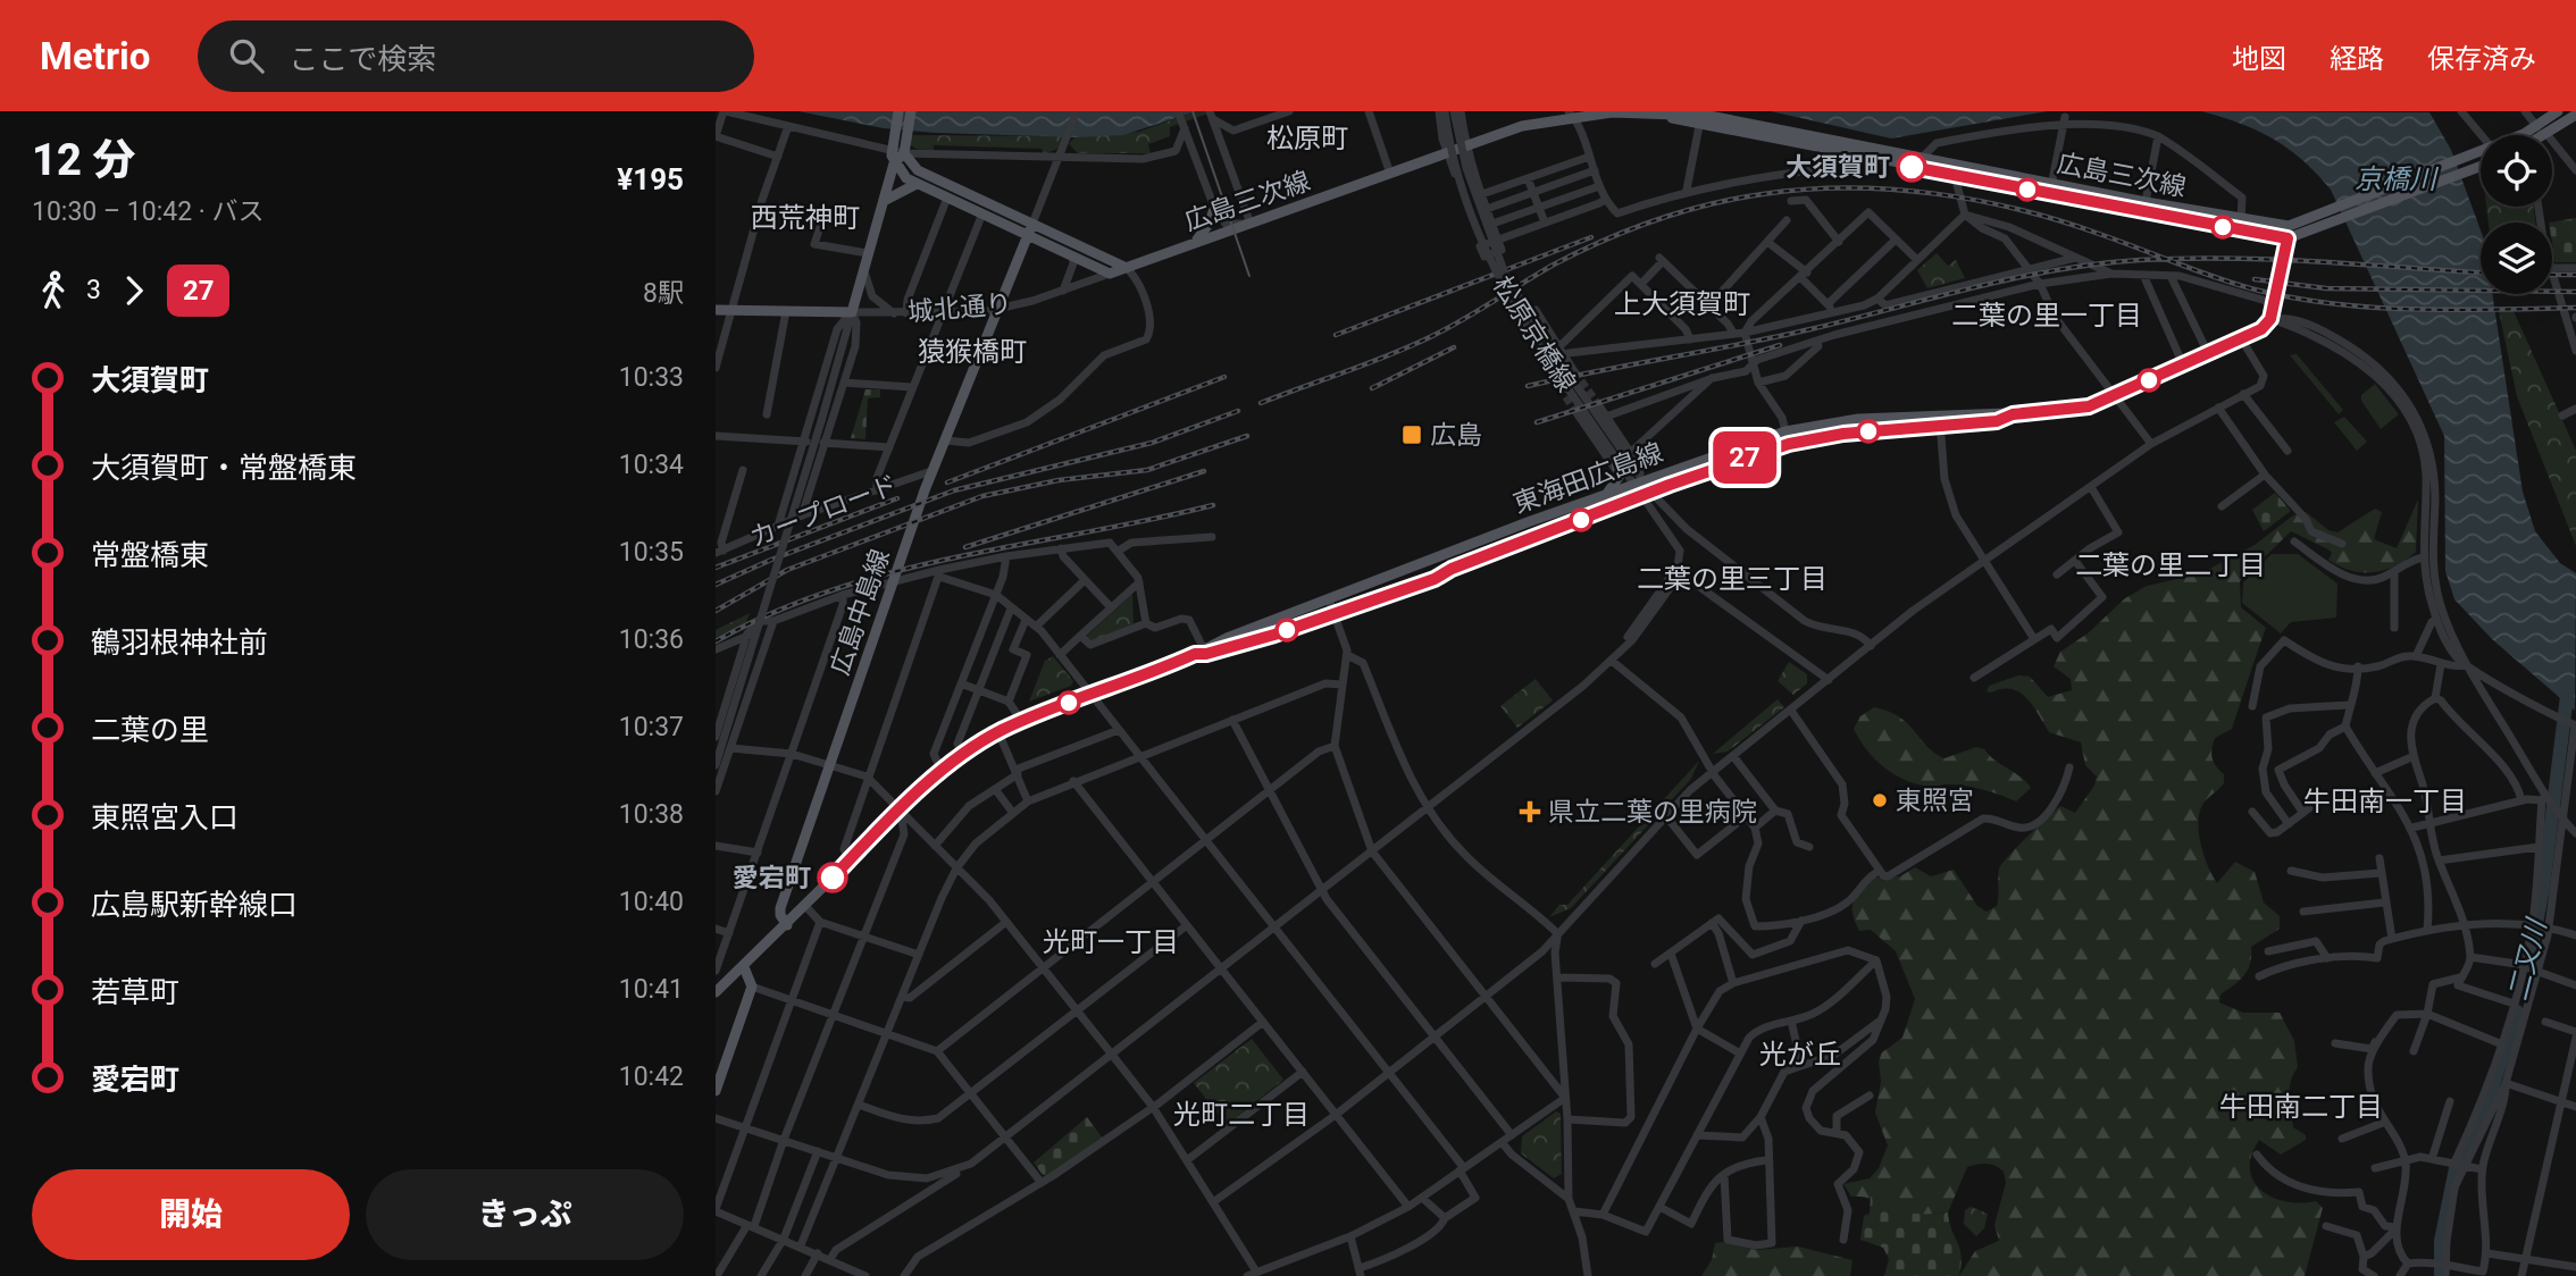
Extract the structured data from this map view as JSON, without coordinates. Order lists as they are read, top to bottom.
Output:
{
  "streets": {
    "main road": ["広島三次線", "東海田広島線", "広島中島線"],
    "street": ["城北通り", "松原京橋線", "カープロード"]
  },
  "crossings": [
    ["広島三次線", "城北通り"],
    ["城北通り", "広島中島線"],
    ["松原京橋線", "東海田広島線"],
    ["東海田広島線", "広島中島線"],
    ["カープロード", "広島中島線"]
  ],
  "districts": [
    "松原町",
    "西荒神町",
    "上大須賀町",
    "二葉の里一丁目",
    "猿猴橋町",
    "二葉の里二丁目",
    "二葉の里三丁目",
    "牛田南一丁目",
    "光町一丁目",
    "光が丘",
    "牛田南二丁目",
    "光町二丁目"
  ],
  "water": ["京橋川", "二又川"],
  "places": {
    "other": ["大須賀町", "東照宮", "愛宕町"],
    "transit": ["広島"],
    "health": ["県立二葉の里病院"]
  },
  "lines": ["bus line 27"],
  "page": {
    "header": "Metrio",
    "search": "ここで検索",
    "nav": ["地図", "経路", "保存済み"],
    "heading": ["12 分", "10:30 – 10:42 · バス", "¥195"],
    "on_map": "27",
    "legs": ["3", "27", "8駅"],
    "list": [
      {
        "name": "大須賀町",
        "value": "10:33"
      },
      {
        "name": "大須賀町・常盤橋東",
        "value": "10:34"
      },
      {
        "name": "常盤橋東",
        "value": "10:35"
      },
      {
        "name": "鶴羽根神社前",
        "value": "10:36"
      },
      {
        "name": "二葉の里",
        "value": "10:37"
      },
      {
        "name": "東照宮入口",
        "value": "10:38"
      },
      {
        "name": "広島駅新幹線口",
        "value": "10:40"
      },
      {
        "name": "若草町",
        "value": "10:41"
      },
      {
        "name": "愛宕町",
        "value": "10:42"
      }
    ],
    "buttons": ["開始", "きっぷ"]
  }
}
